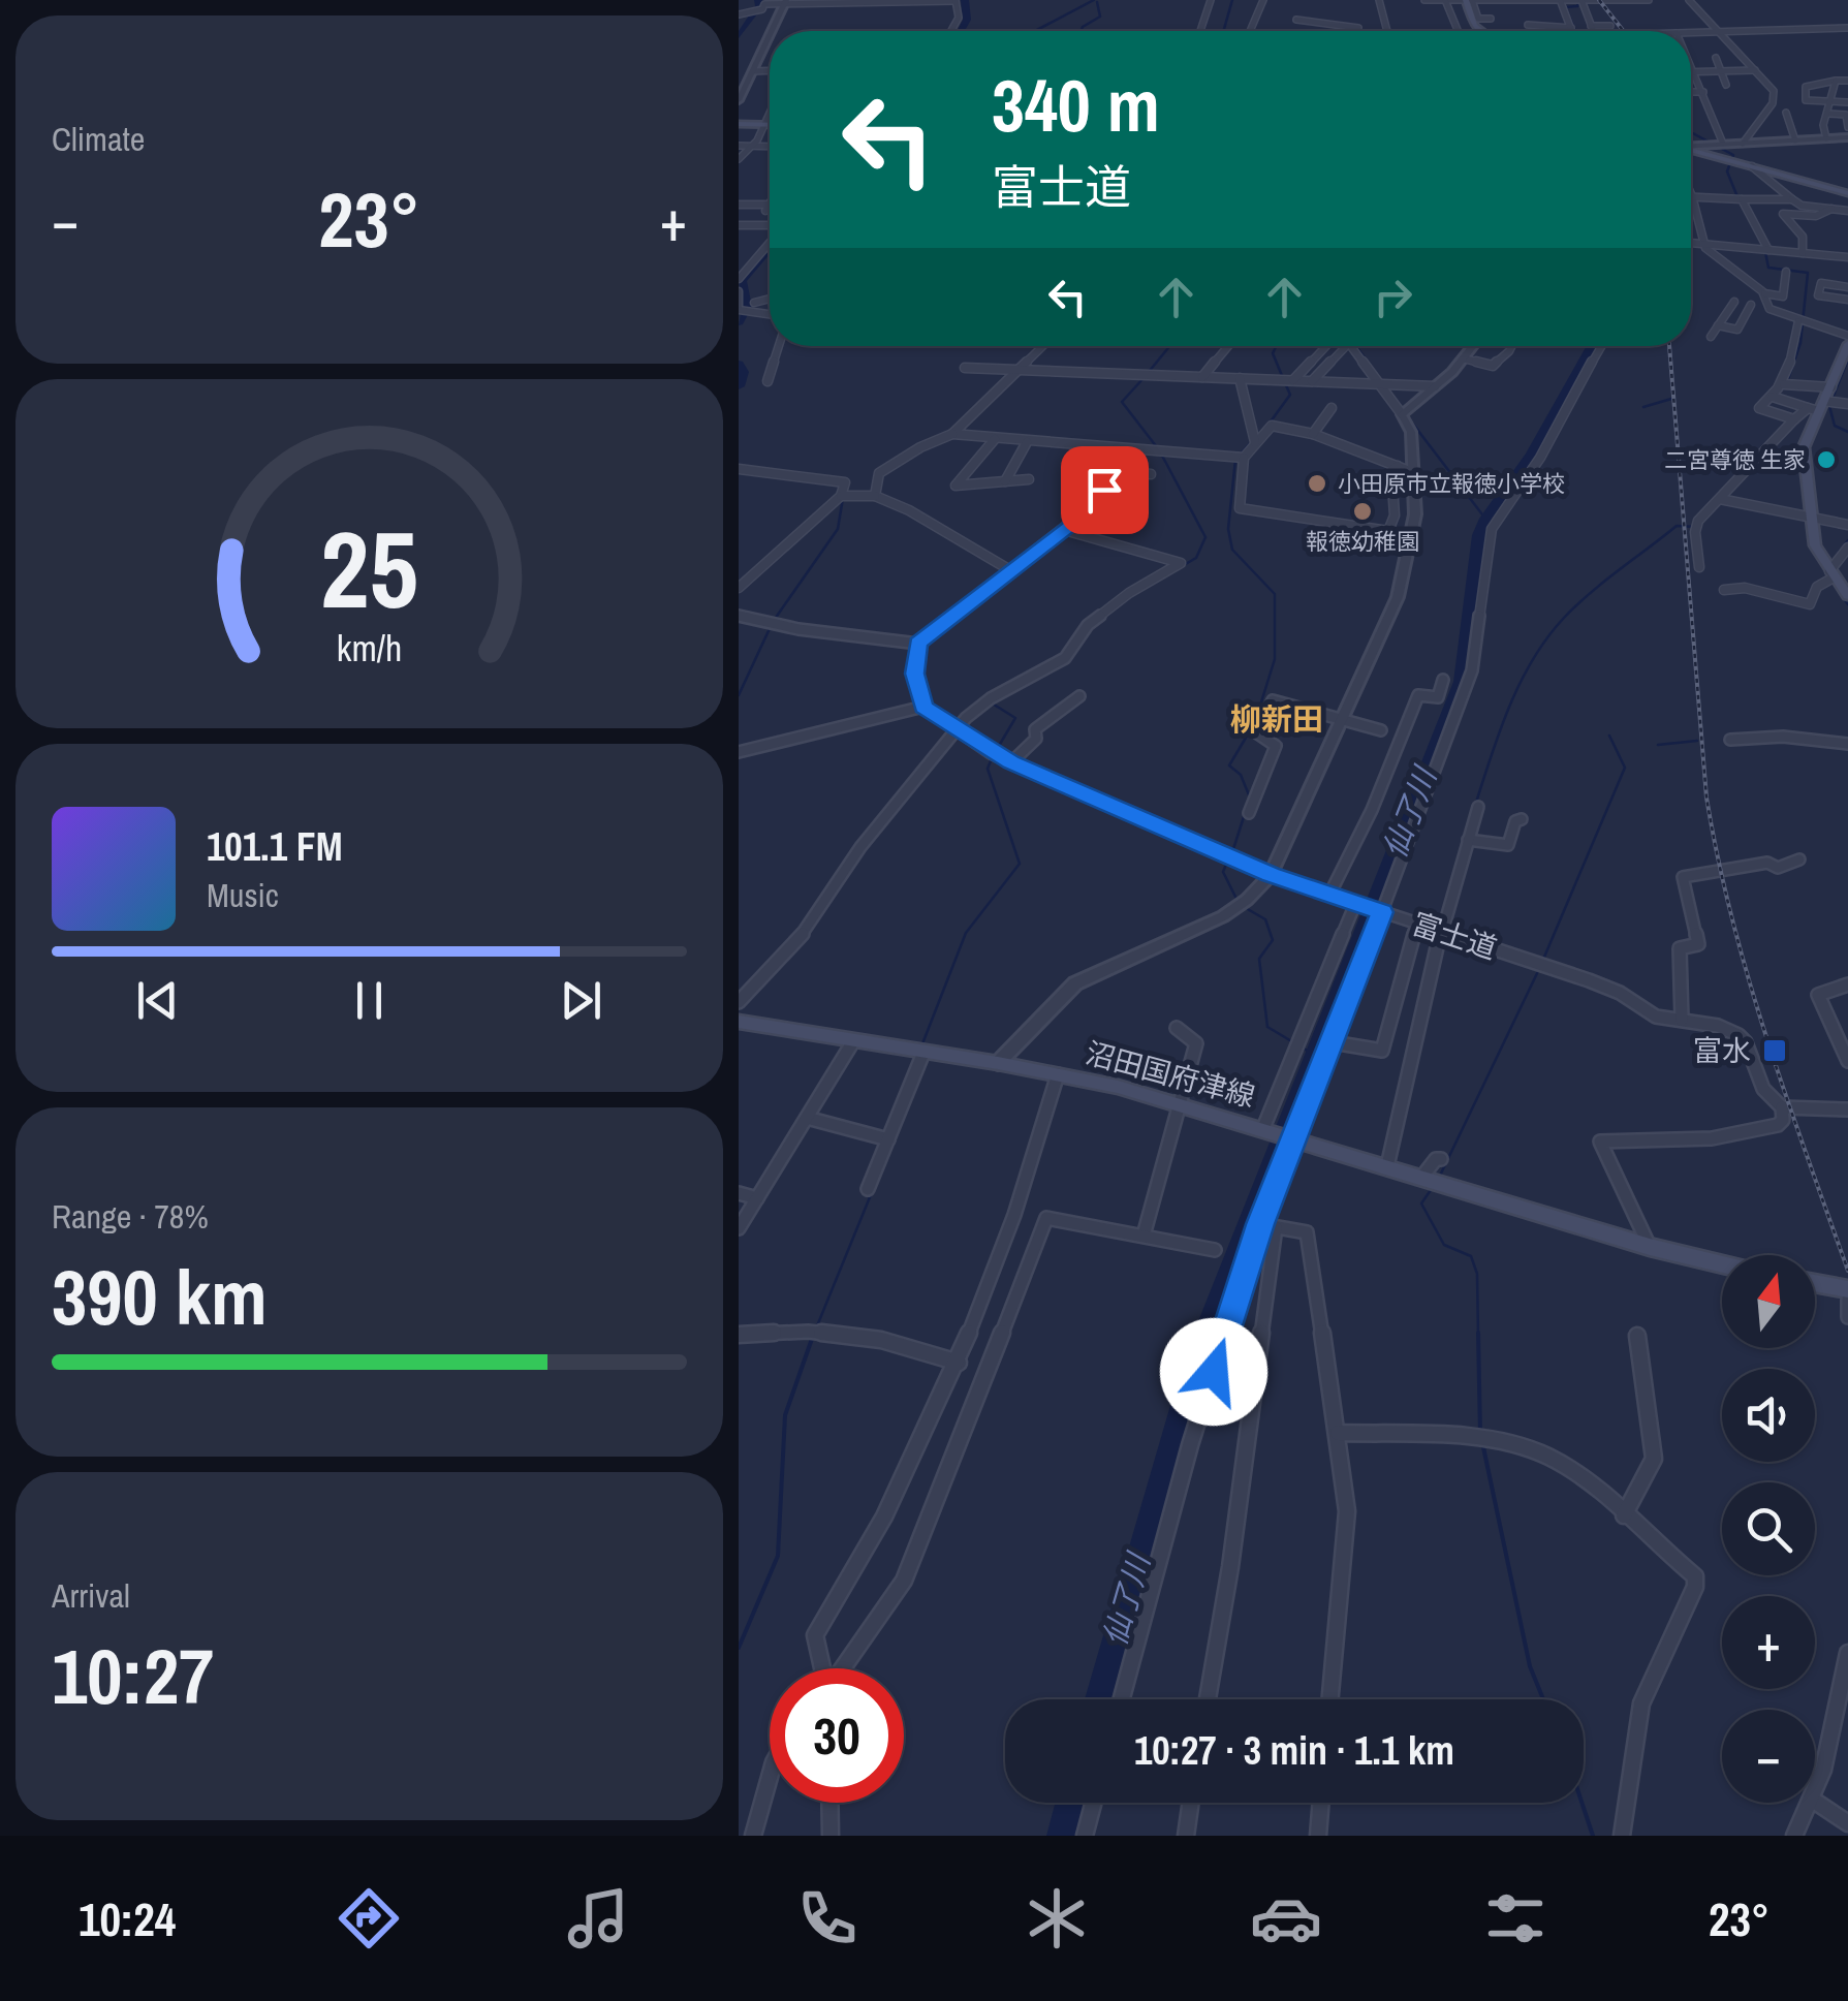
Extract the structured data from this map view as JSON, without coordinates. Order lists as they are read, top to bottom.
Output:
{
  "streets": {
    "main road": ["沼田国府津線"],
    "street": ["富士道"]
  },
  "districts": ["柳新田"],
  "water": ["仙了川"],
  "places": {
    "other": ["二宮尊徳 生家", "小田原市立報徳小学校", "報徳幼稚園"],
    "transit": ["富水"]
  },
  "north": "top",
  "page": {
    "tile": [
      "Climate",
      ["Range · 78%", "390 km"],
      ["Arrival", "10:27"]
    ],
    "turn": ["340 m", "富士道"],
    "heat": ["−", "23°", "+"],
    "song": ["101.1 FM", "Music"],
    "map_buttons": ["+", "−"],
    "limit": "30",
    "trip": "10:27 · 3 min · 1.1 km",
    "tabs": ["10:24", "23°"],
    "gauge": ["25", "km/h"]
  }
}
